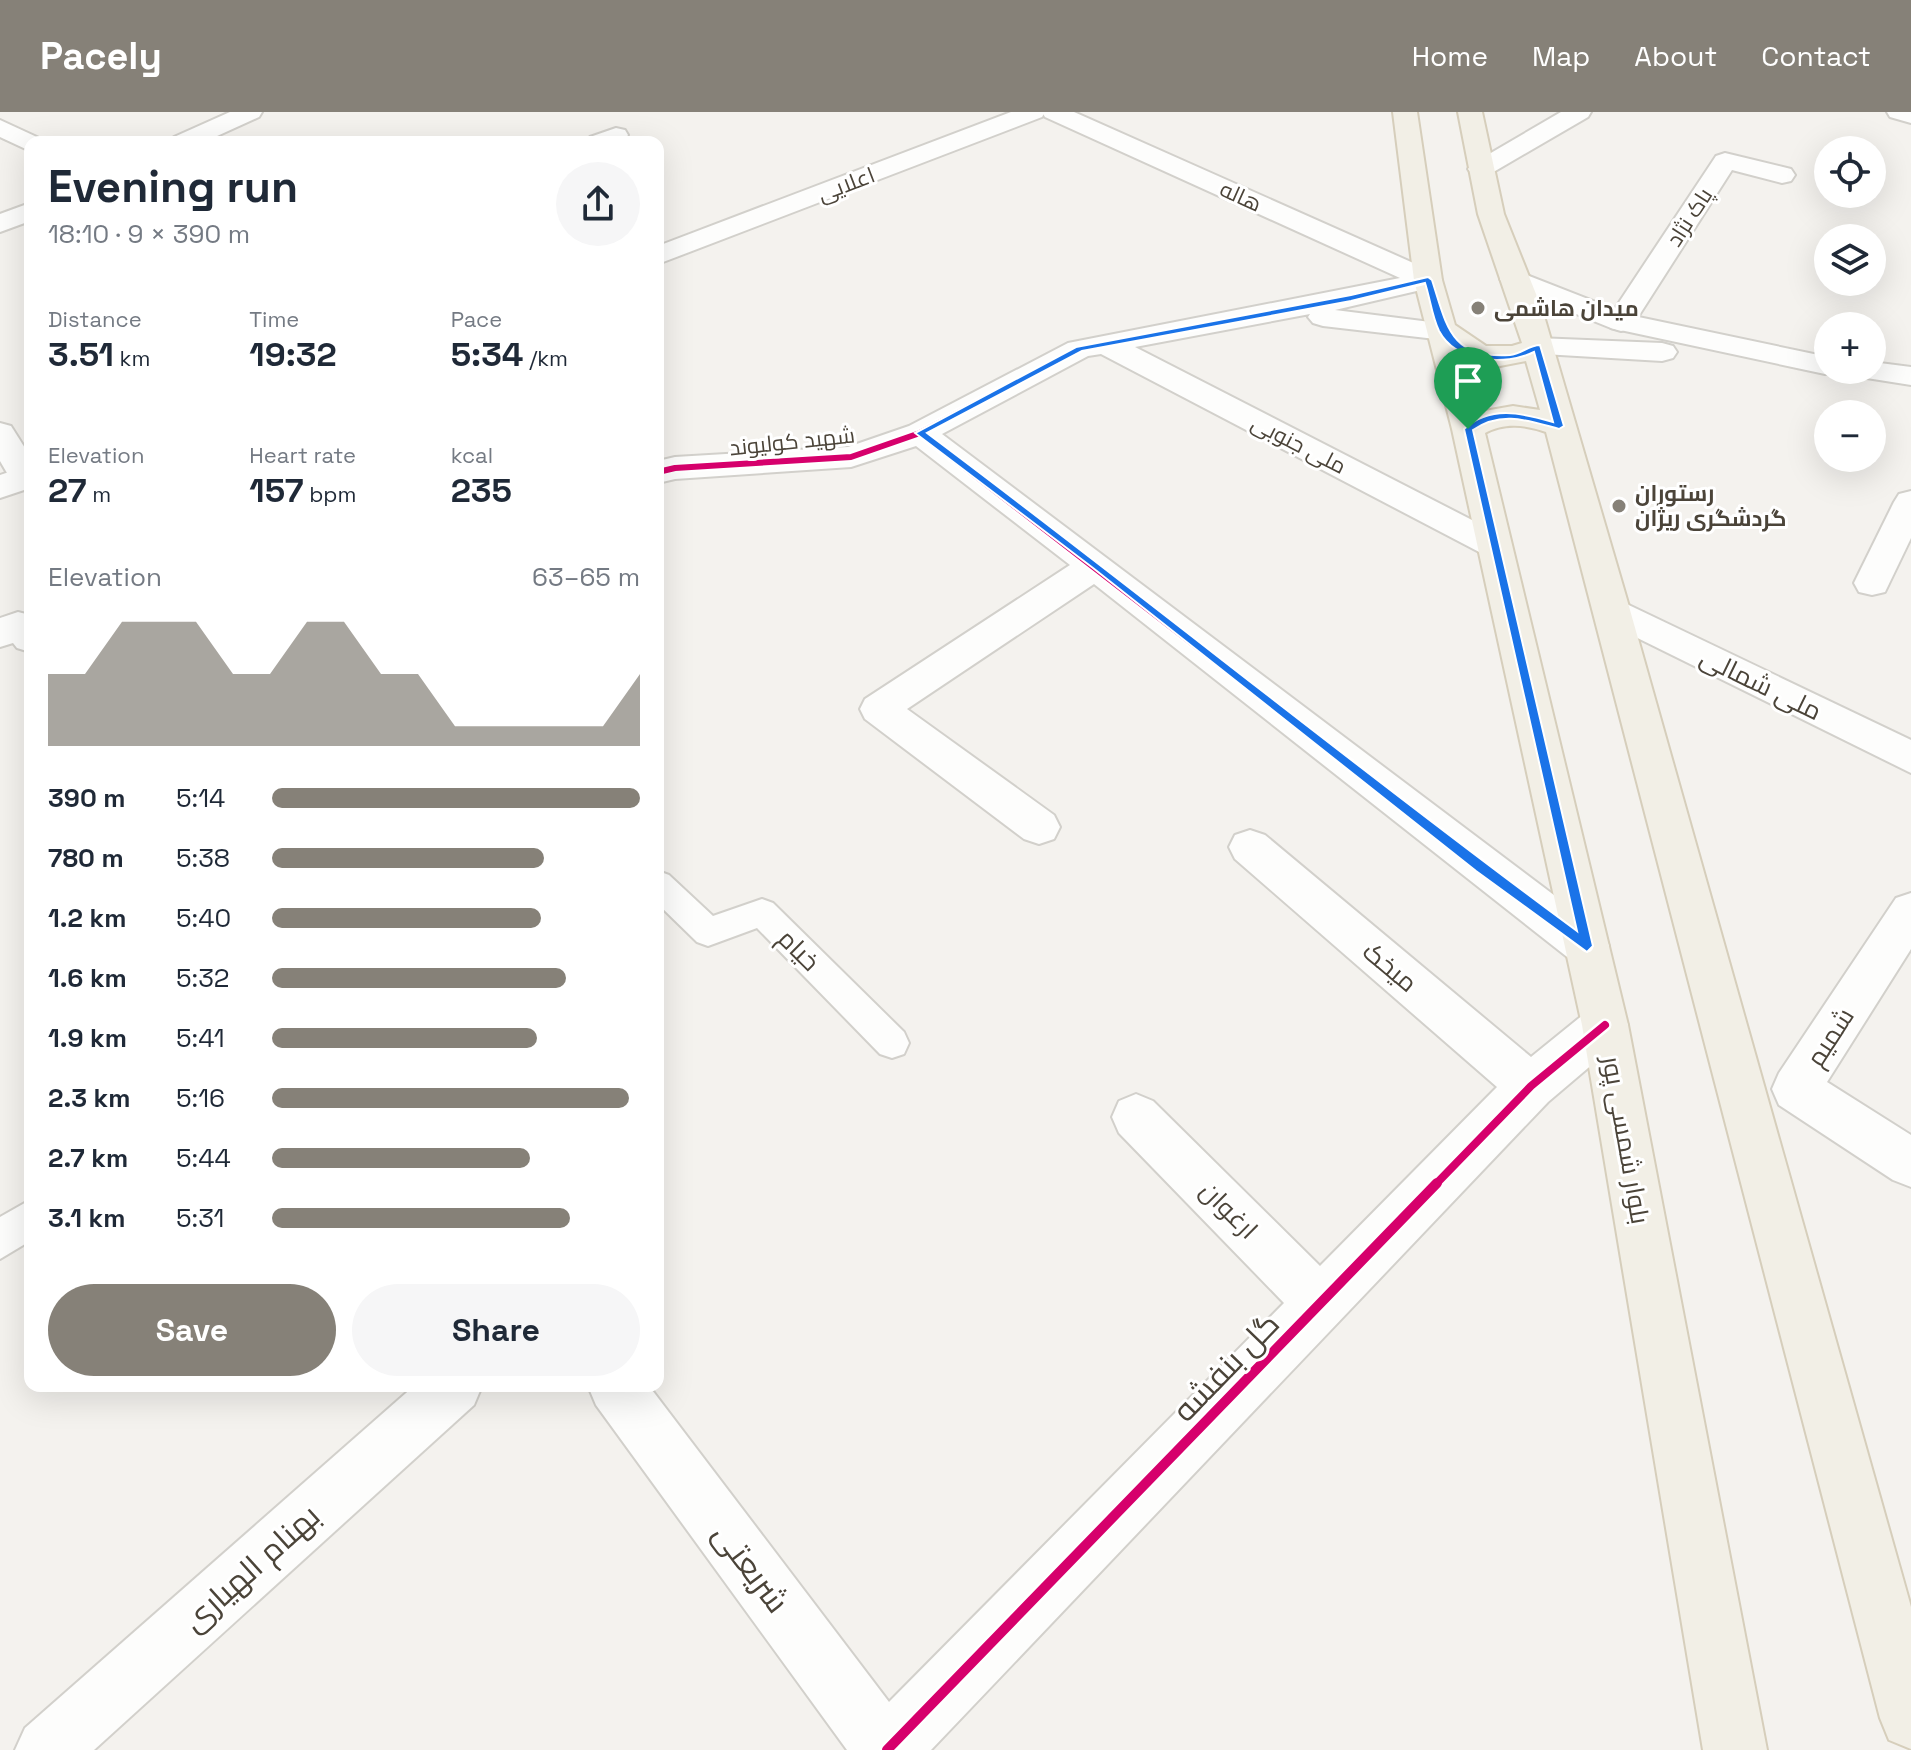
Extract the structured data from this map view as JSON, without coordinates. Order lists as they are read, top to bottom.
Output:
{
  "streets": {
    "main road": ["بلوار شمسی پور"],
    "street": [
      "اعلایی",
      "هاله",
      "پاک نژاد",
      "شهید کولیوند",
      "ملی جنوبی",
      "ملی شمالی",
      "میخک",
      "شمیم",
      "ارغوان",
      "گل بنفشه",
      "بهنام الهیاری",
      "شریعتی"
    ],
    "lane": ["خیام"]
  },
  "crossings": [
    ["هاله", "شهید کولیوند"],
    ["هاله", "بلوار شمسی پور"],
    ["شهید کولیوند", "ملی جنوبی"],
    ["شهید کولیوند", "بلوار شمسی پور"],
    ["ملی جنوبی", "بلوار شمسی پور"],
    ["میخک", "گل بنفشه"],
    ["بلوار شمسی پور", "گل بنفشه"],
    ["ارغوان", "گل بنفشه"],
    ["گل بنفشه", "شریعتی"]
  ],
  "places": ["میدان هاشمی", "رستوران گردشگری ریژان"],
  "page": {
    "header": "Pacely",
    "nav": [
      "Home",
      "Map",
      "About",
      "Contact"
    ],
    "map_buttons": ["+", "−"],
    "heading": ["Evening run", "18:10 · 9 × 390 m"],
    "stats": [
      ["Distance", "3.51 km"],
      ["Time", "19:32"],
      ["Pace", "5:34 /km"],
      ["Elevation", "27 m"],
      ["Heart rate", "157 bpm"],
      ["kcal", "235"]
    ],
    "chart": ["Elevation", "63–65 m"],
    "list": [
      {
        "name": "390 m",
        "note": "5:14"
      },
      {
        "name": "780 m",
        "note": "5:38"
      },
      {
        "name": "1.2 km",
        "note": "5:40"
      },
      {
        "name": "1.6 km",
        "note": "5:32"
      },
      {
        "name": "1.9 km",
        "note": "5:41"
      },
      {
        "name": "2.3 km",
        "note": "5:16"
      },
      {
        "name": "2.7 km",
        "note": "5:44"
      },
      {
        "name": "3.1 km",
        "note": "5:31"
      }
    ],
    "buttons": ["Save", "Share"]
  }
}
